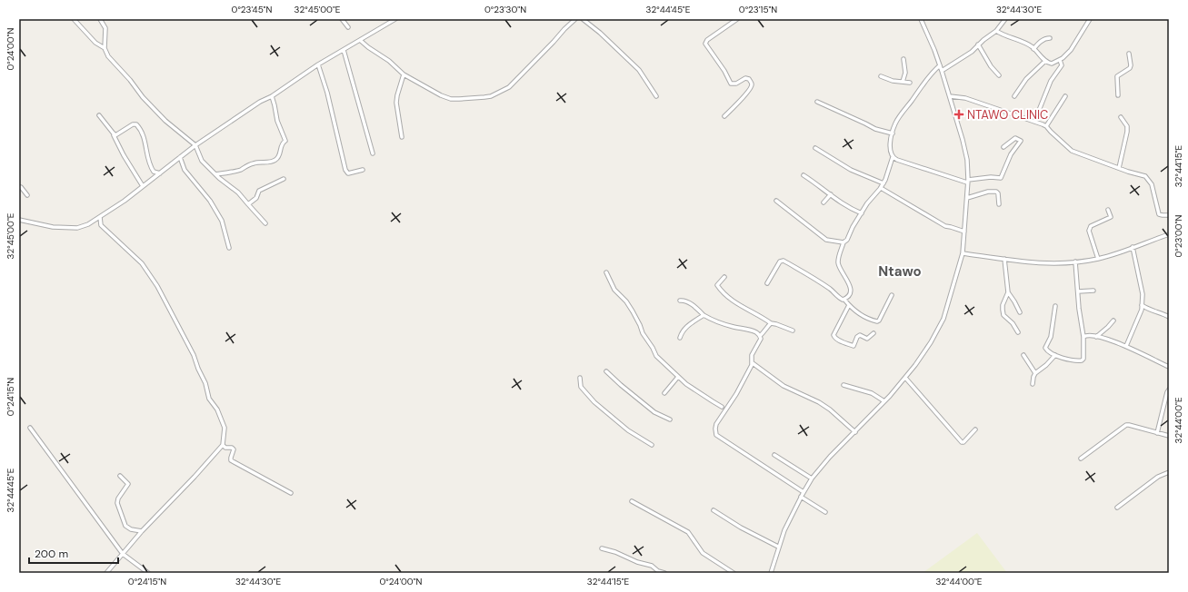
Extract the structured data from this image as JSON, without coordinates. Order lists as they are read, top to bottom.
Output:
{
  "districts": ["Ntawo"],
  "places": {
    "health": ["NTAWO CLINIC"]
  },
  "scale_bar": "200 m",
  "coordinates": [
    "0°23'45\"N",
    "32°45'00\"E",
    "0°23'30\"N",
    "32°44'45\"E",
    "0°23'15\"N",
    "32°44'30\"E",
    "0°24'00\"N",
    "32°44'15\"E",
    "0°23'00\"N",
    "0°24'15\"N",
    "32°44'00\"E"
  ]
}
